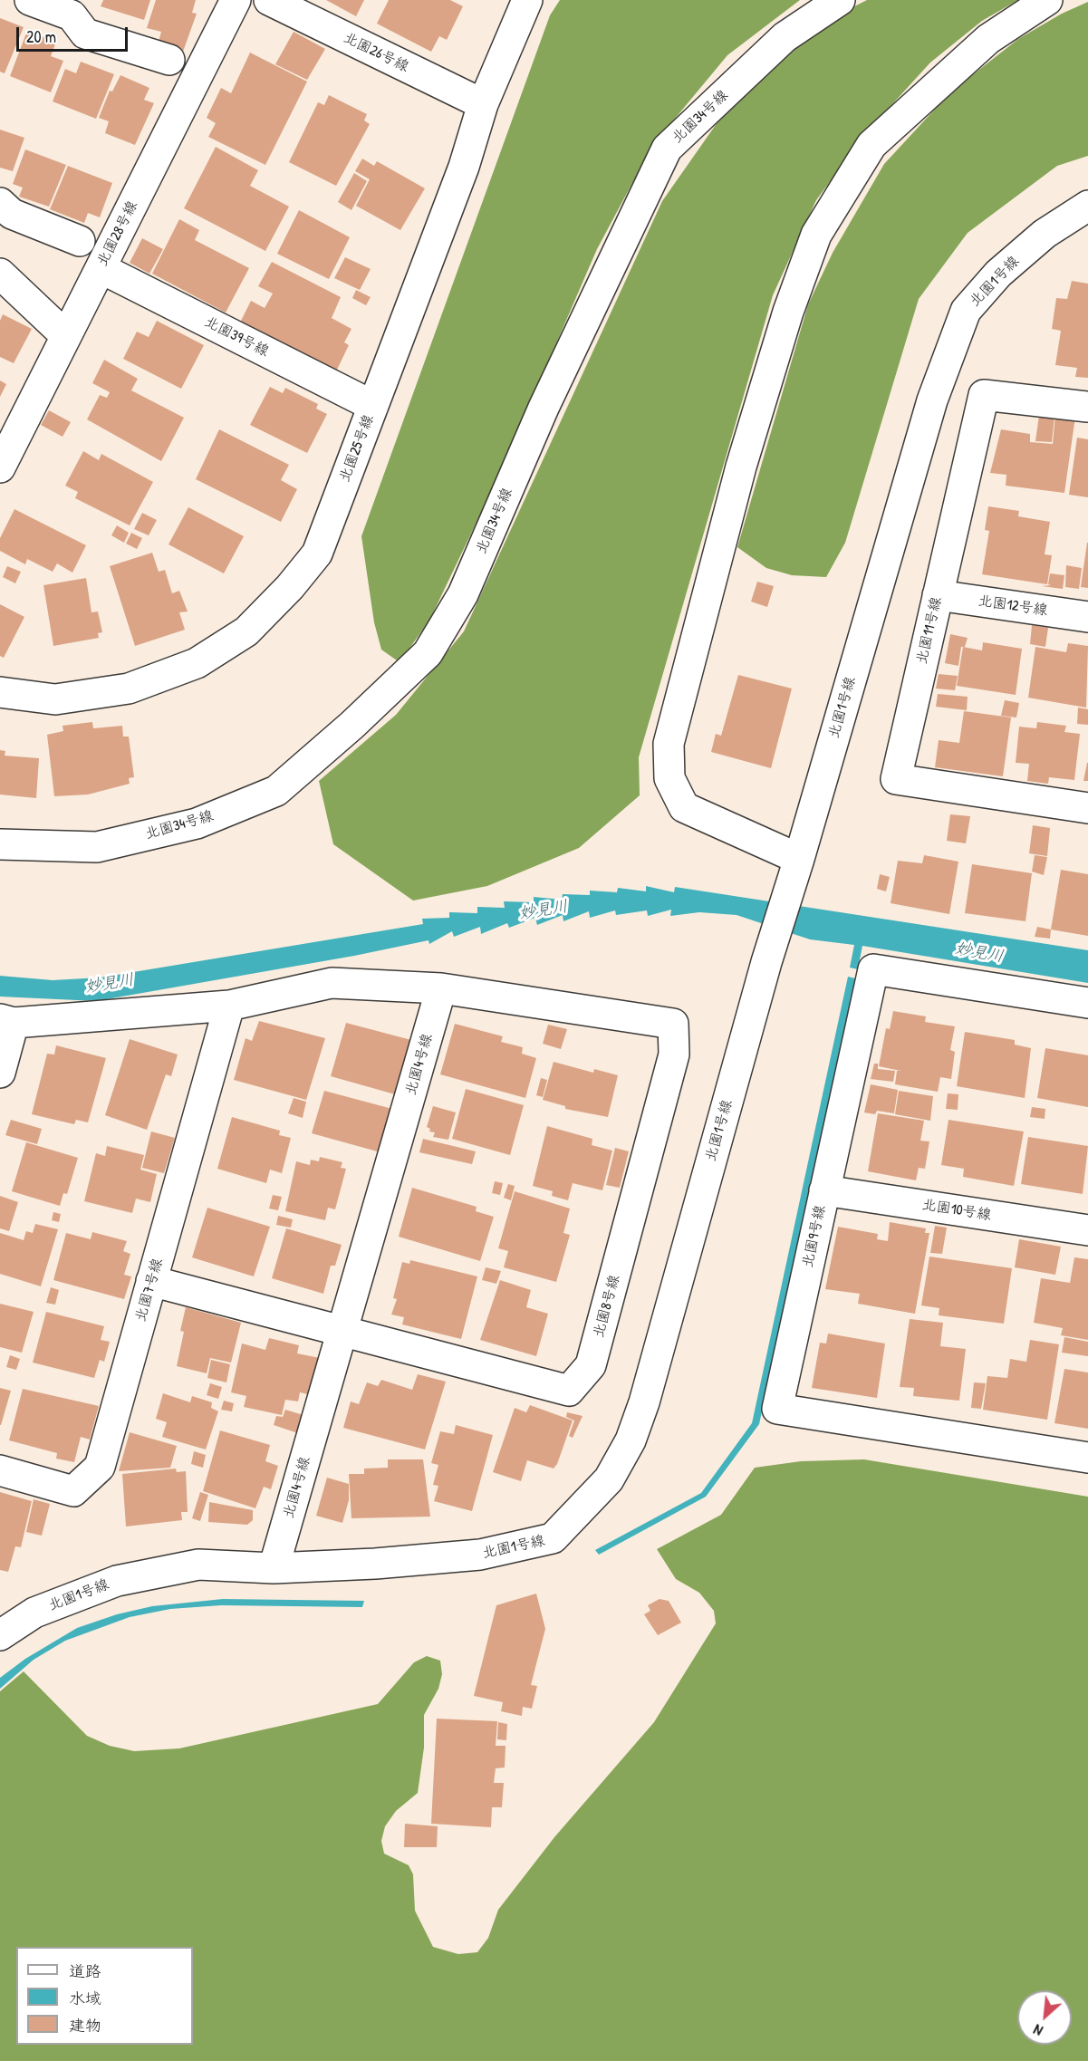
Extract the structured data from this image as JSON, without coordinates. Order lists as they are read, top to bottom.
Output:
{
  "streets": {
    "street": [
      "北園26号線",
      "北園34号線",
      "北園28号線",
      "北園1号線",
      "北園39号線",
      "北園25号線",
      "北園12号線",
      "北園11号線",
      "北園4号線",
      "北園10号線",
      "北園9号線",
      "北園7号線",
      "北園8号線"
    ]
  },
  "crossings": [
    ["北園26号線", "北園25号線"],
    ["北園28号線", "北園39号線"],
    ["北園1号線", "北園4号線"],
    ["北園39号線", "北園25号線"],
    ["北園12号線", "北園11号線"],
    ["北園4号線", "北園8号線"],
    ["北園10号線", "北園9号線"],
    ["北園7号線", "北園8号線"]
  ],
  "water": ["妙見川"],
  "legend": ["道路", "水域", "建物"],
  "scale_bar": "20 m",
  "north": "bottom left"
}
